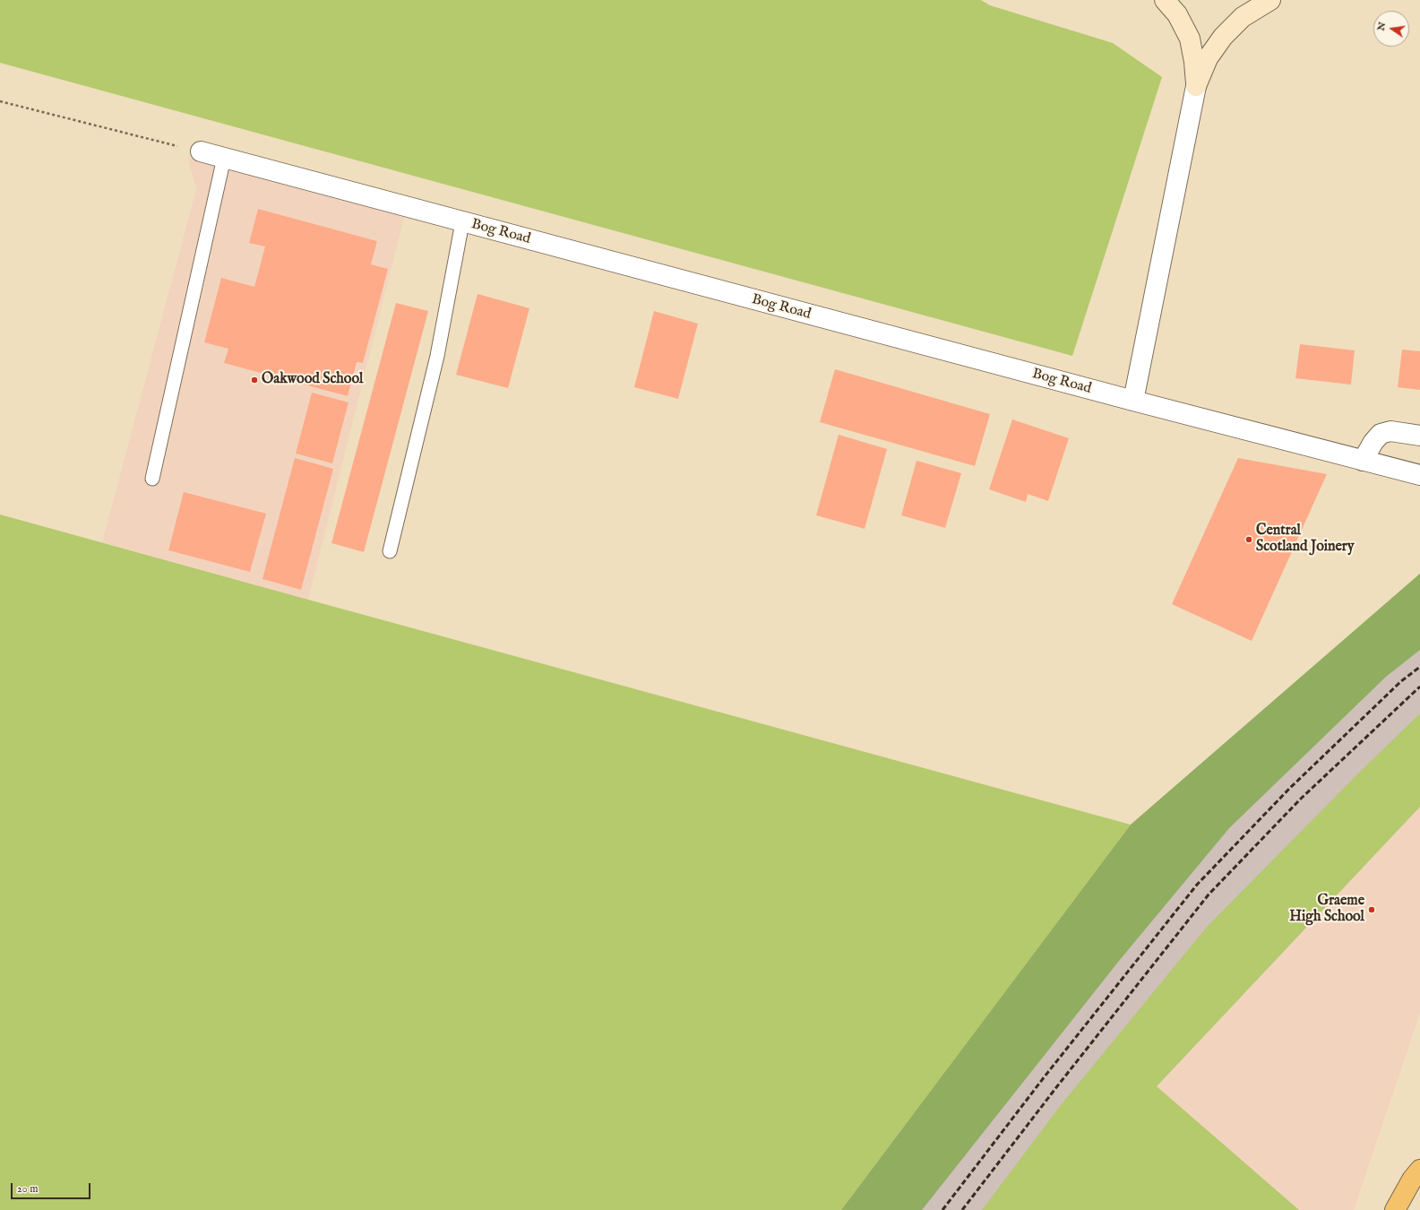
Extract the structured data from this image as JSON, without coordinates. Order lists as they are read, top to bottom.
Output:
{
  "streets": {
    "street": ["Bog Road"]
  },
  "places": ["Oakwood School", "Central Scotland Joinery", "Graeme High School"],
  "scale_bar": "20 m",
  "north": "left"
}
